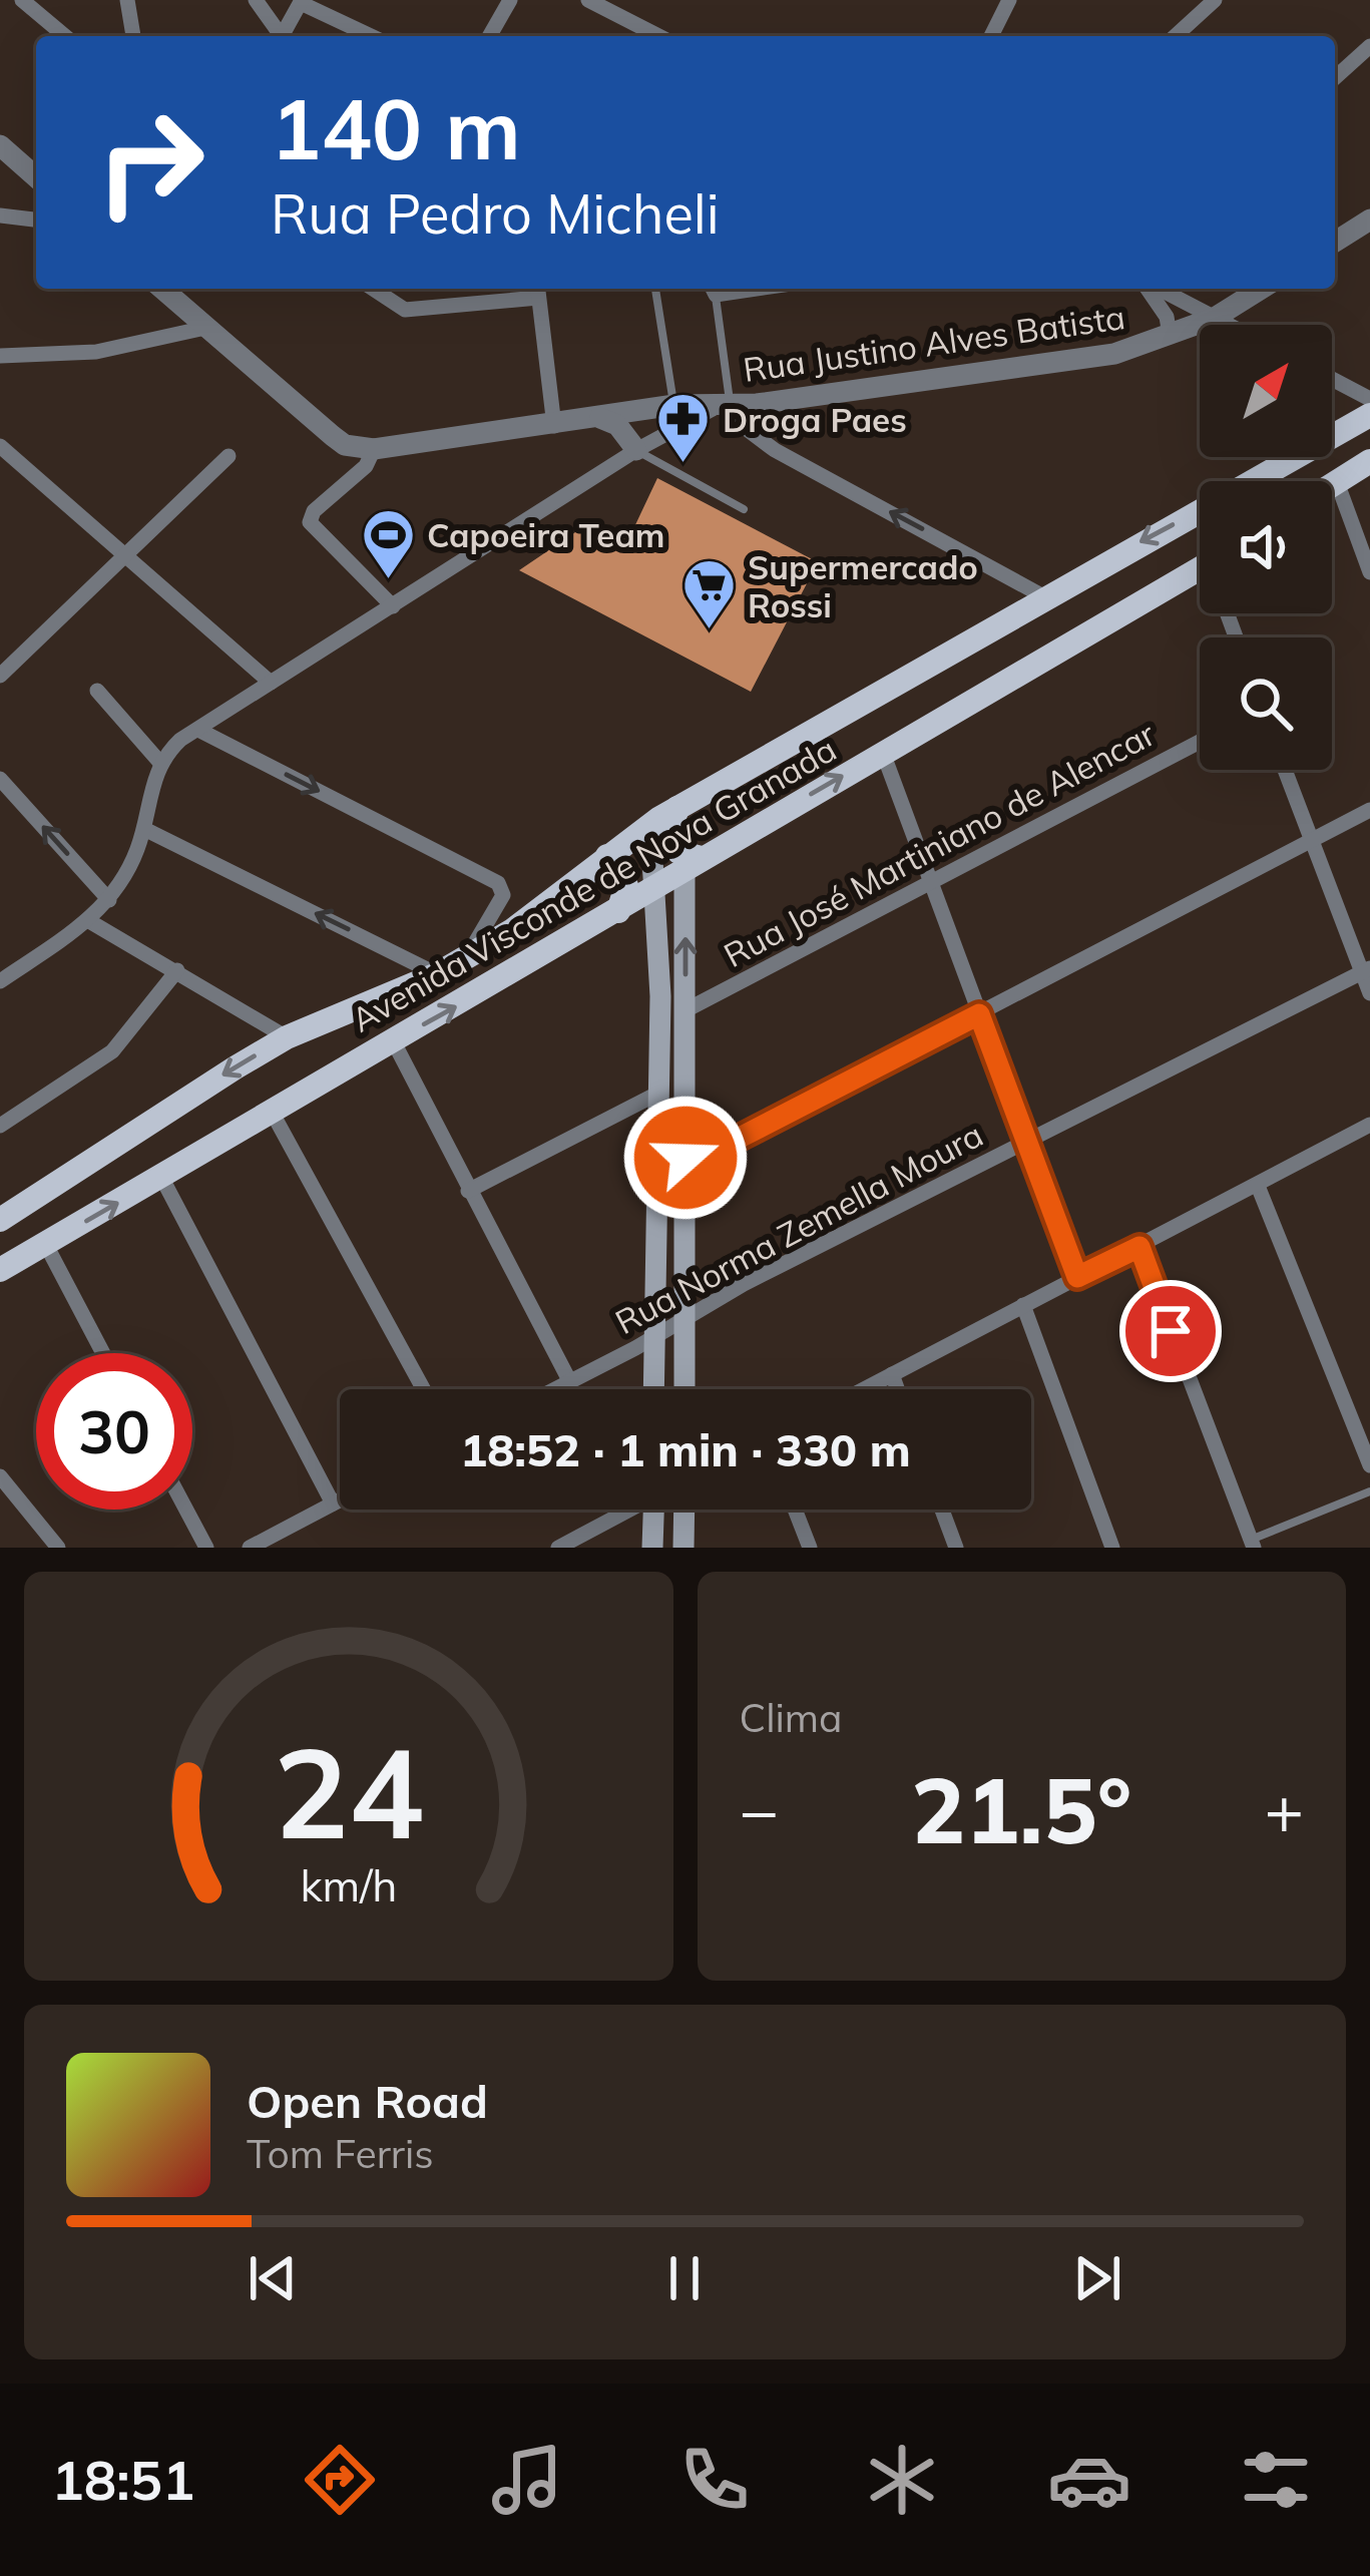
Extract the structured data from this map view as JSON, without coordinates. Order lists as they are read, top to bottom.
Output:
{
  "streets": {
    "main road": ["Avenida Visconde de Nova Granada"],
    "street": ["Rua Justino Alves Batista", "Rua José Martiniano de Alencar", "Rua Norma Zemella Moura"]
  },
  "places": {
    "pharmacy": ["Droga Paes"],
    "sports": ["Capoeira Team"],
    "supermarket": ["Supermercado Rossi"]
  },
  "north": "top right",
  "page": {
    "turn": ["140 m", "Rua Pedro Micheli"],
    "limit": "30",
    "trip": "18:52 · 1 min · 330 m",
    "tile": "Clima",
    "heat": ["−", "21.5°", "+"],
    "song": ["Open Road", "Tom Ferris"],
    "tabs": "18:51",
    "gauge": ["24", "km/h"]
  }
}
